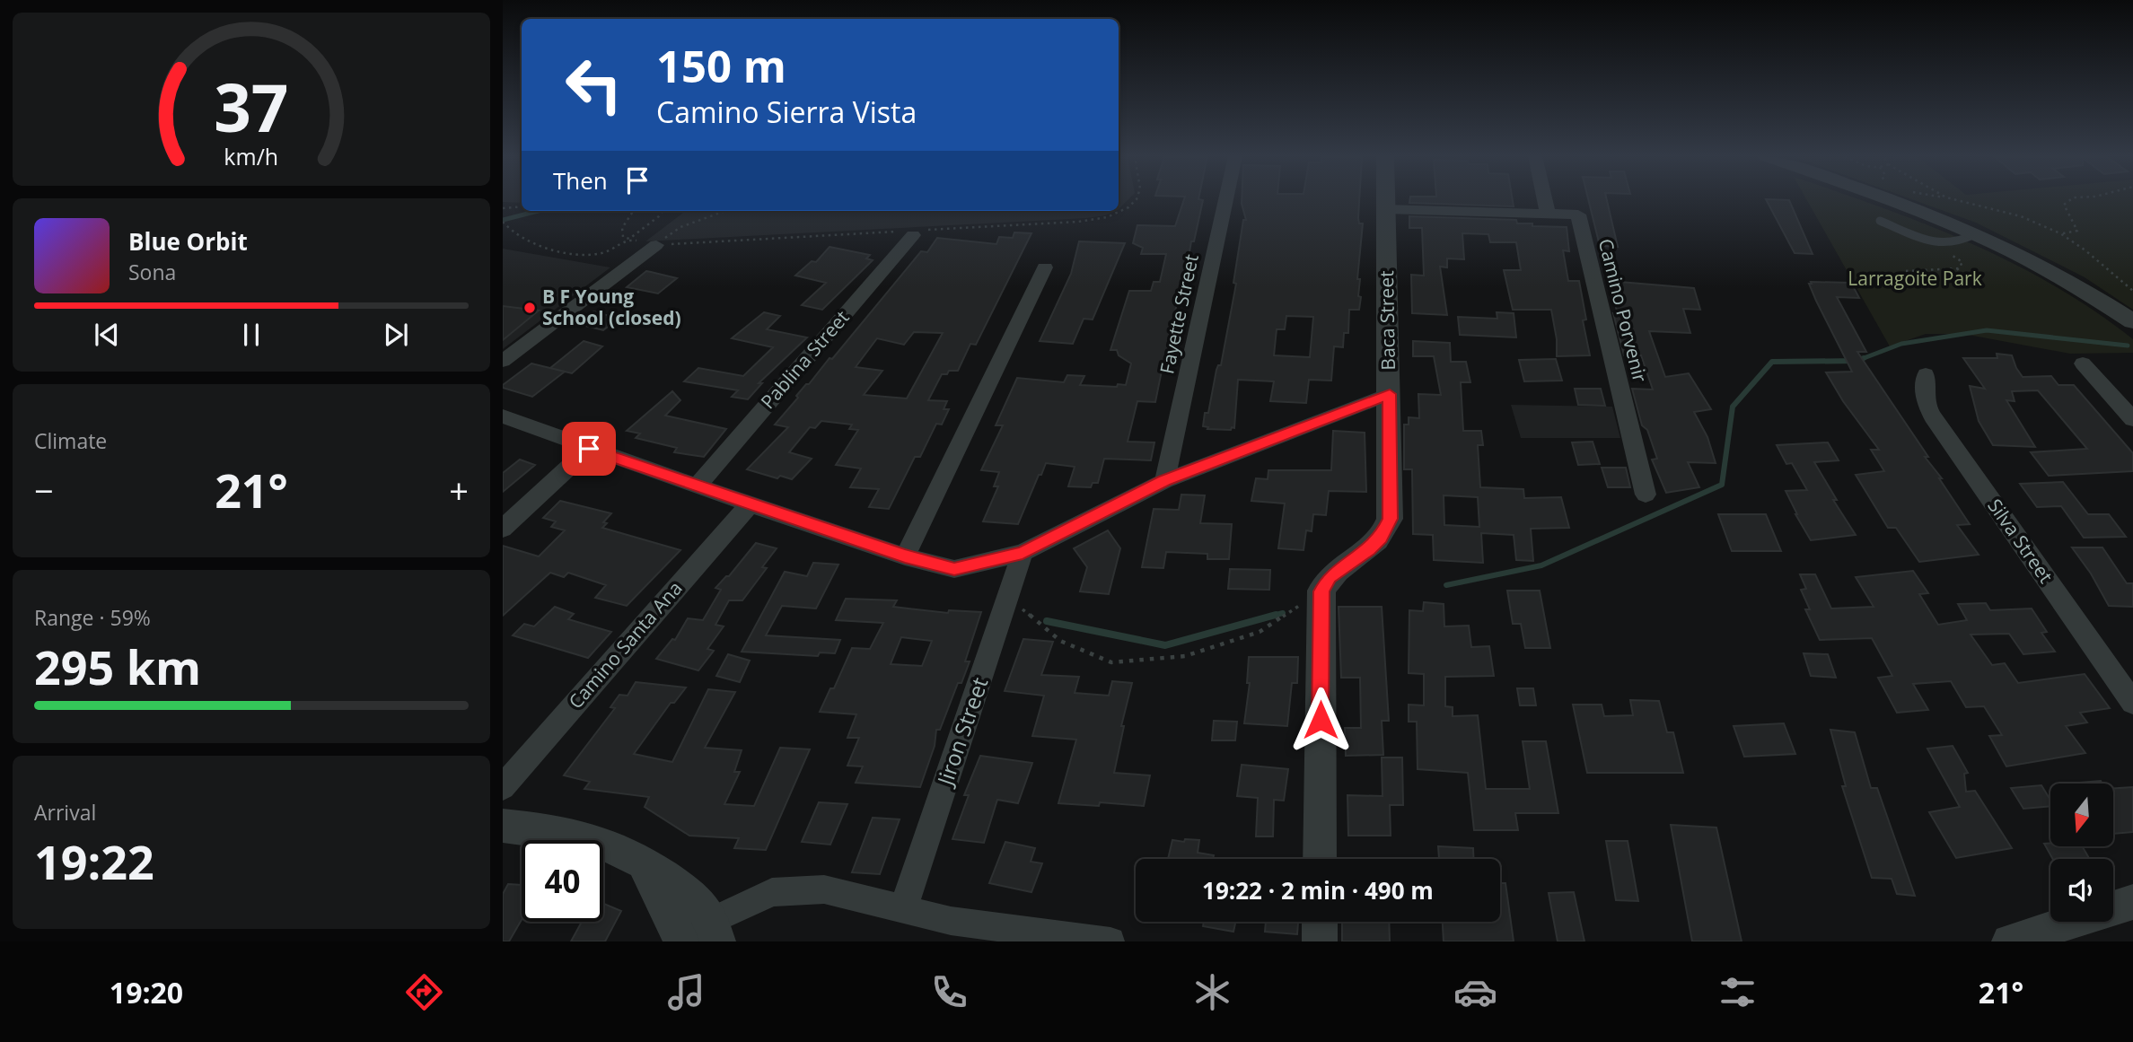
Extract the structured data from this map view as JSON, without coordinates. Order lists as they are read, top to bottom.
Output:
{
  "streets": {
    "street": [
      "Camino Porvenir",
      "Fayette Street",
      "Baca Street",
      "Pablina Street",
      "Silva Street",
      "Camino Santa Ana",
      "Jiron Street"
    ]
  },
  "crossings": [
    ["Camino Porvenir", "Baca Street"]
  ],
  "parks": ["Larragoite Park"],
  "places": ["B F Young School (closed)"],
  "north": "bottom",
  "page": {
    "turn": ["150 m", "Camino Sierra Vista"],
    "then": "Then",
    "song": ["Blue Orbit", "Sona"],
    "tile": [
      "Climate",
      ["Range · 59%", "295 km"],
      ["Arrival", "19:22"]
    ],
    "heat": ["−", "21°", "+"],
    "limit": "40",
    "trip": "19:22 · 2 min · 490 m",
    "tabs": ["19:20", "21°"],
    "gauge": ["37", "km/h"]
  }
}
